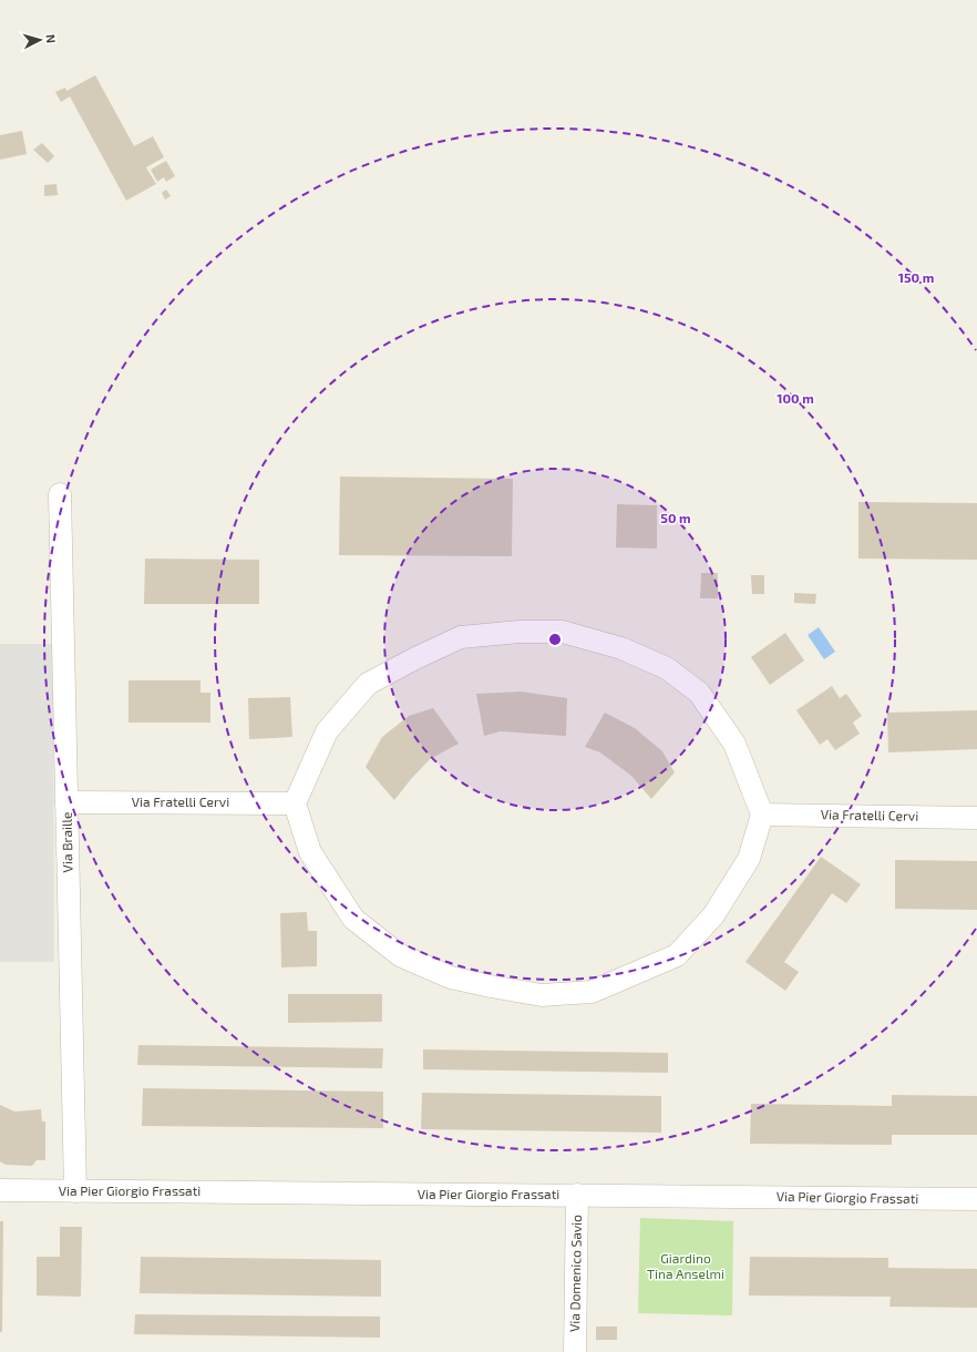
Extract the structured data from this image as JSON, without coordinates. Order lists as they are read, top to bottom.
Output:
{
  "streets": {
    "street": [
      "Via Fratelli Cervi",
      "Via Braille",
      "Via Pier Giorgio Frassati",
      "Via Domenico Savio"
    ]
  },
  "crossings": [
    ["Via Fratelli Cervi", "Via Braille"],
    ["Via Braille", "Via Pier Giorgio Frassati"],
    ["Via Pier Giorgio Frassati", "Via Domenico Savio"]
  ],
  "parks": ["Giardino Tina Anselmi"],
  "north": "right",
  "rings": ["150 m", "100 m", "50 m"]
}
